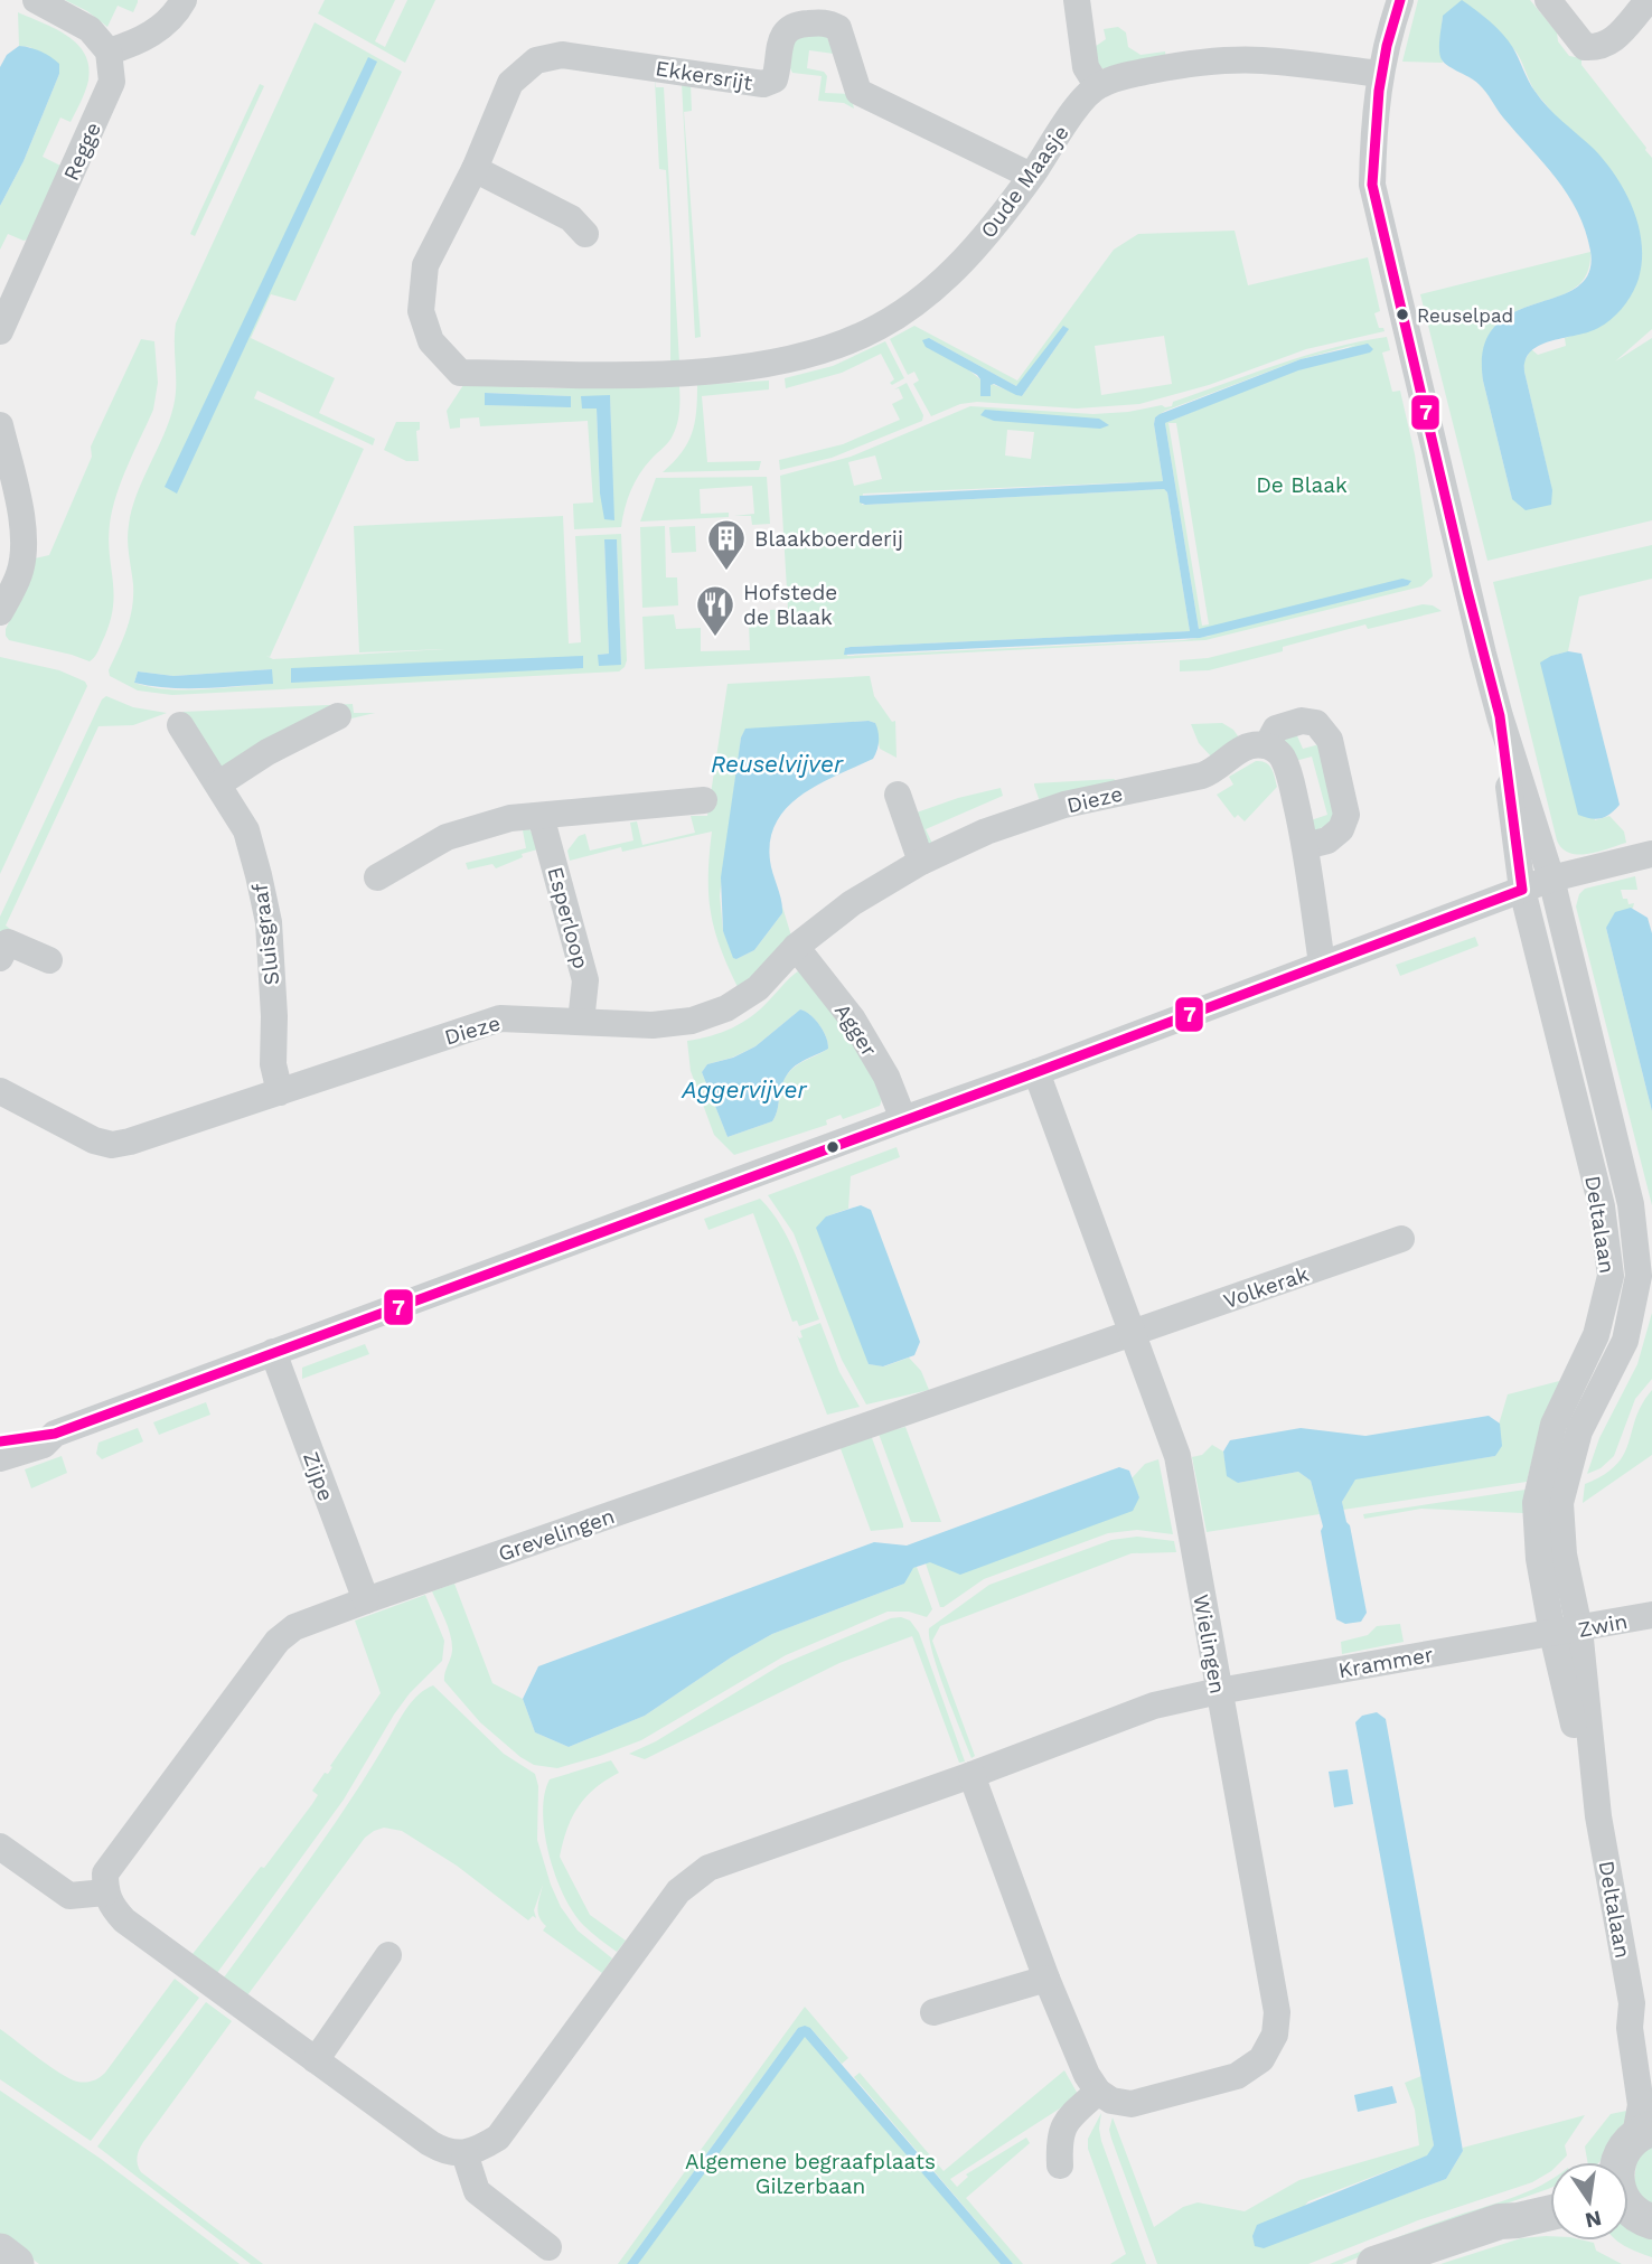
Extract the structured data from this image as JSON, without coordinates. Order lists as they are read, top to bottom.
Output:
{
  "streets": {
    "street": [
      "Ekkersrijt",
      "Regge",
      "Oude Maasje",
      "Dieze",
      "Esperloop",
      "Sluisgraaf",
      "Agger",
      "Deltalaan",
      "Volkerak",
      "Zijpe",
      "Grevelingen",
      "Zwin",
      "Wielingen",
      "Krammer"
    ]
  },
  "crossings": [
    ["Ekkersrijt", "Oude Maasje"],
    ["Dieze", "Esperloop"],
    ["Dieze", "Sluisgraaf"],
    ["Dieze", "Agger"],
    ["Deltalaan", "Zwin"],
    ["Deltalaan", "Krammer"],
    ["Volkerak", "Grevelingen"],
    ["Volkerak", "Wielingen"],
    ["Zijpe", "Grevelingen"],
    ["Grevelingen", "Wielingen"],
    ["Zwin", "Krammer"],
    ["Wielingen", "Krammer"]
  ],
  "water": ["Reuselvijver", "Aggervijver"],
  "parks": ["De Blaak", "Algemene begraafplaats Gilzerbaan"],
  "places": {
    "other": ["Reuselpad"],
    "building": ["Blaakboerderij"],
    "restaurant": ["Hofstede de Blaak"]
  },
  "lines": ["transit line 7"],
  "north": "bottom"
}
